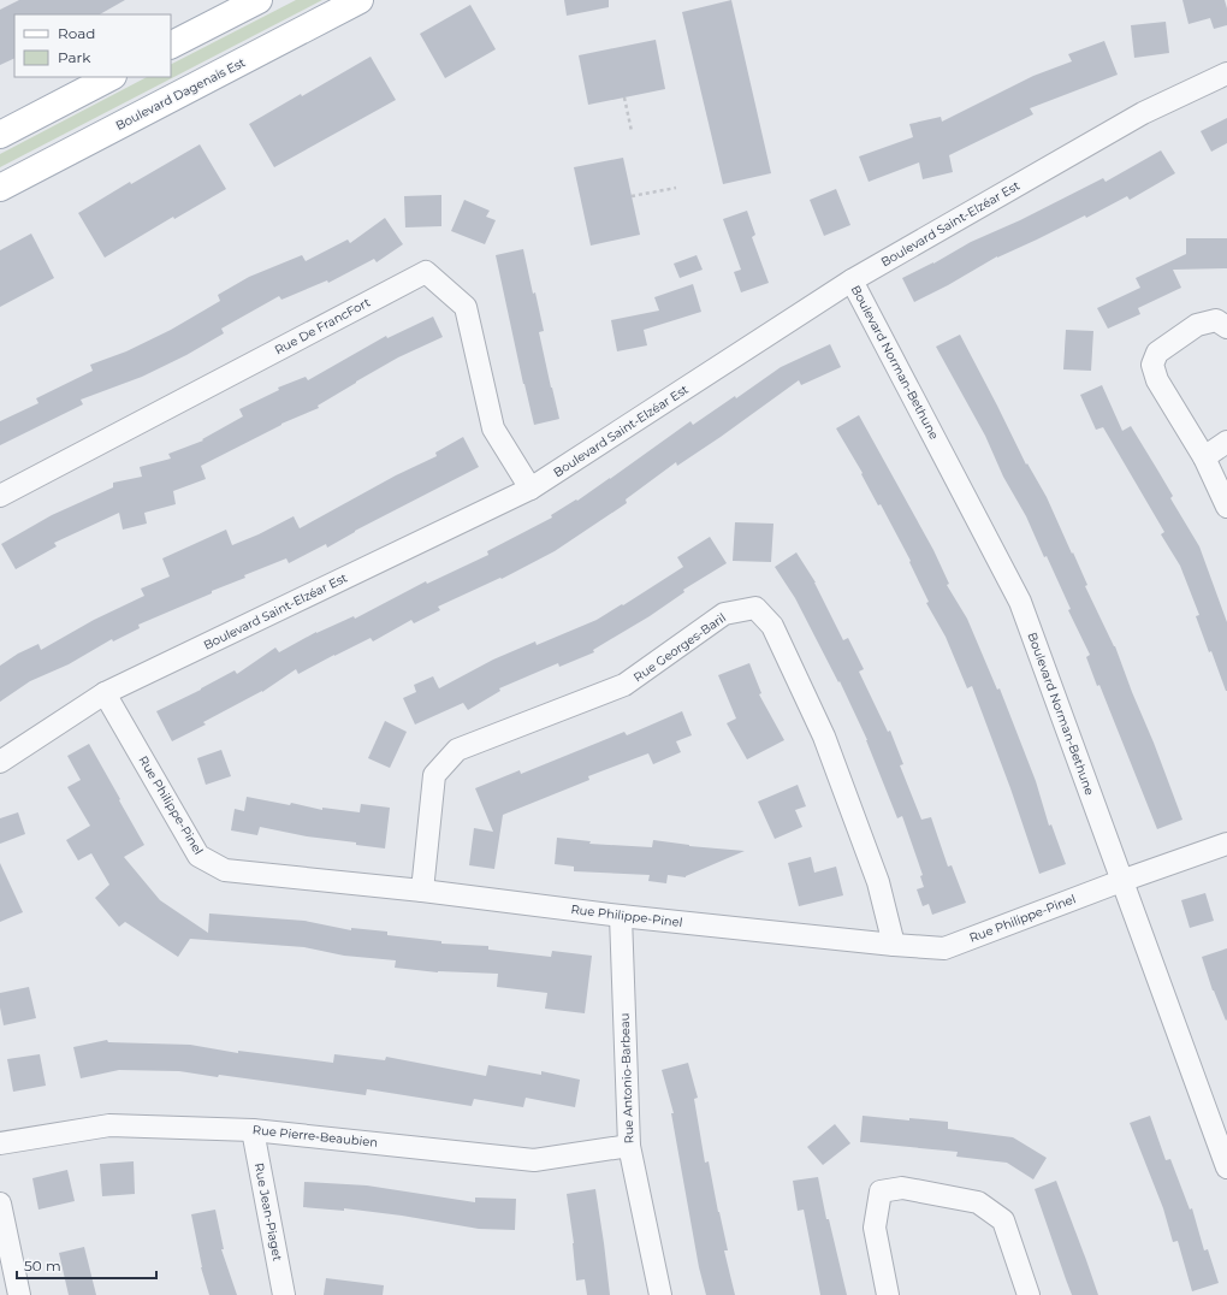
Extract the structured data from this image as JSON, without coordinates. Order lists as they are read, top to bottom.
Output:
{
  "streets": {
    "main road": ["Boulevard Dagenais Est"],
    "street": [
      "Boulevard Saint-Elzéar Est",
      "Rue De FrancFort",
      "Boulevard Norman-Bethune",
      "Rue Georges-Baril",
      "Rue Philippe-Pinel",
      "Rue Antonio-Barbeau",
      "Rue Pierre-Beaubien",
      "Rue Jean-Piaget"
    ]
  },
  "crossings": [
    ["Boulevard Saint-Elzéar Est", "Rue De FrancFort"],
    ["Boulevard Saint-Elzéar Est", "Boulevard Norman-Bethune"],
    ["Boulevard Saint-Elzéar Est", "Rue Philippe-Pinel"],
    ["Boulevard Norman-Bethune", "Rue Philippe-Pinel"],
    ["Rue Georges-Baril", "Rue Philippe-Pinel"],
    ["Rue Philippe-Pinel", "Rue Antonio-Barbeau"],
    ["Rue Antonio-Barbeau", "Rue Pierre-Beaubien"],
    ["Rue Pierre-Beaubien", "Rue Jean-Piaget"]
  ],
  "legend": ["Road", "Park"],
  "scale_bar": "50 m"
}
